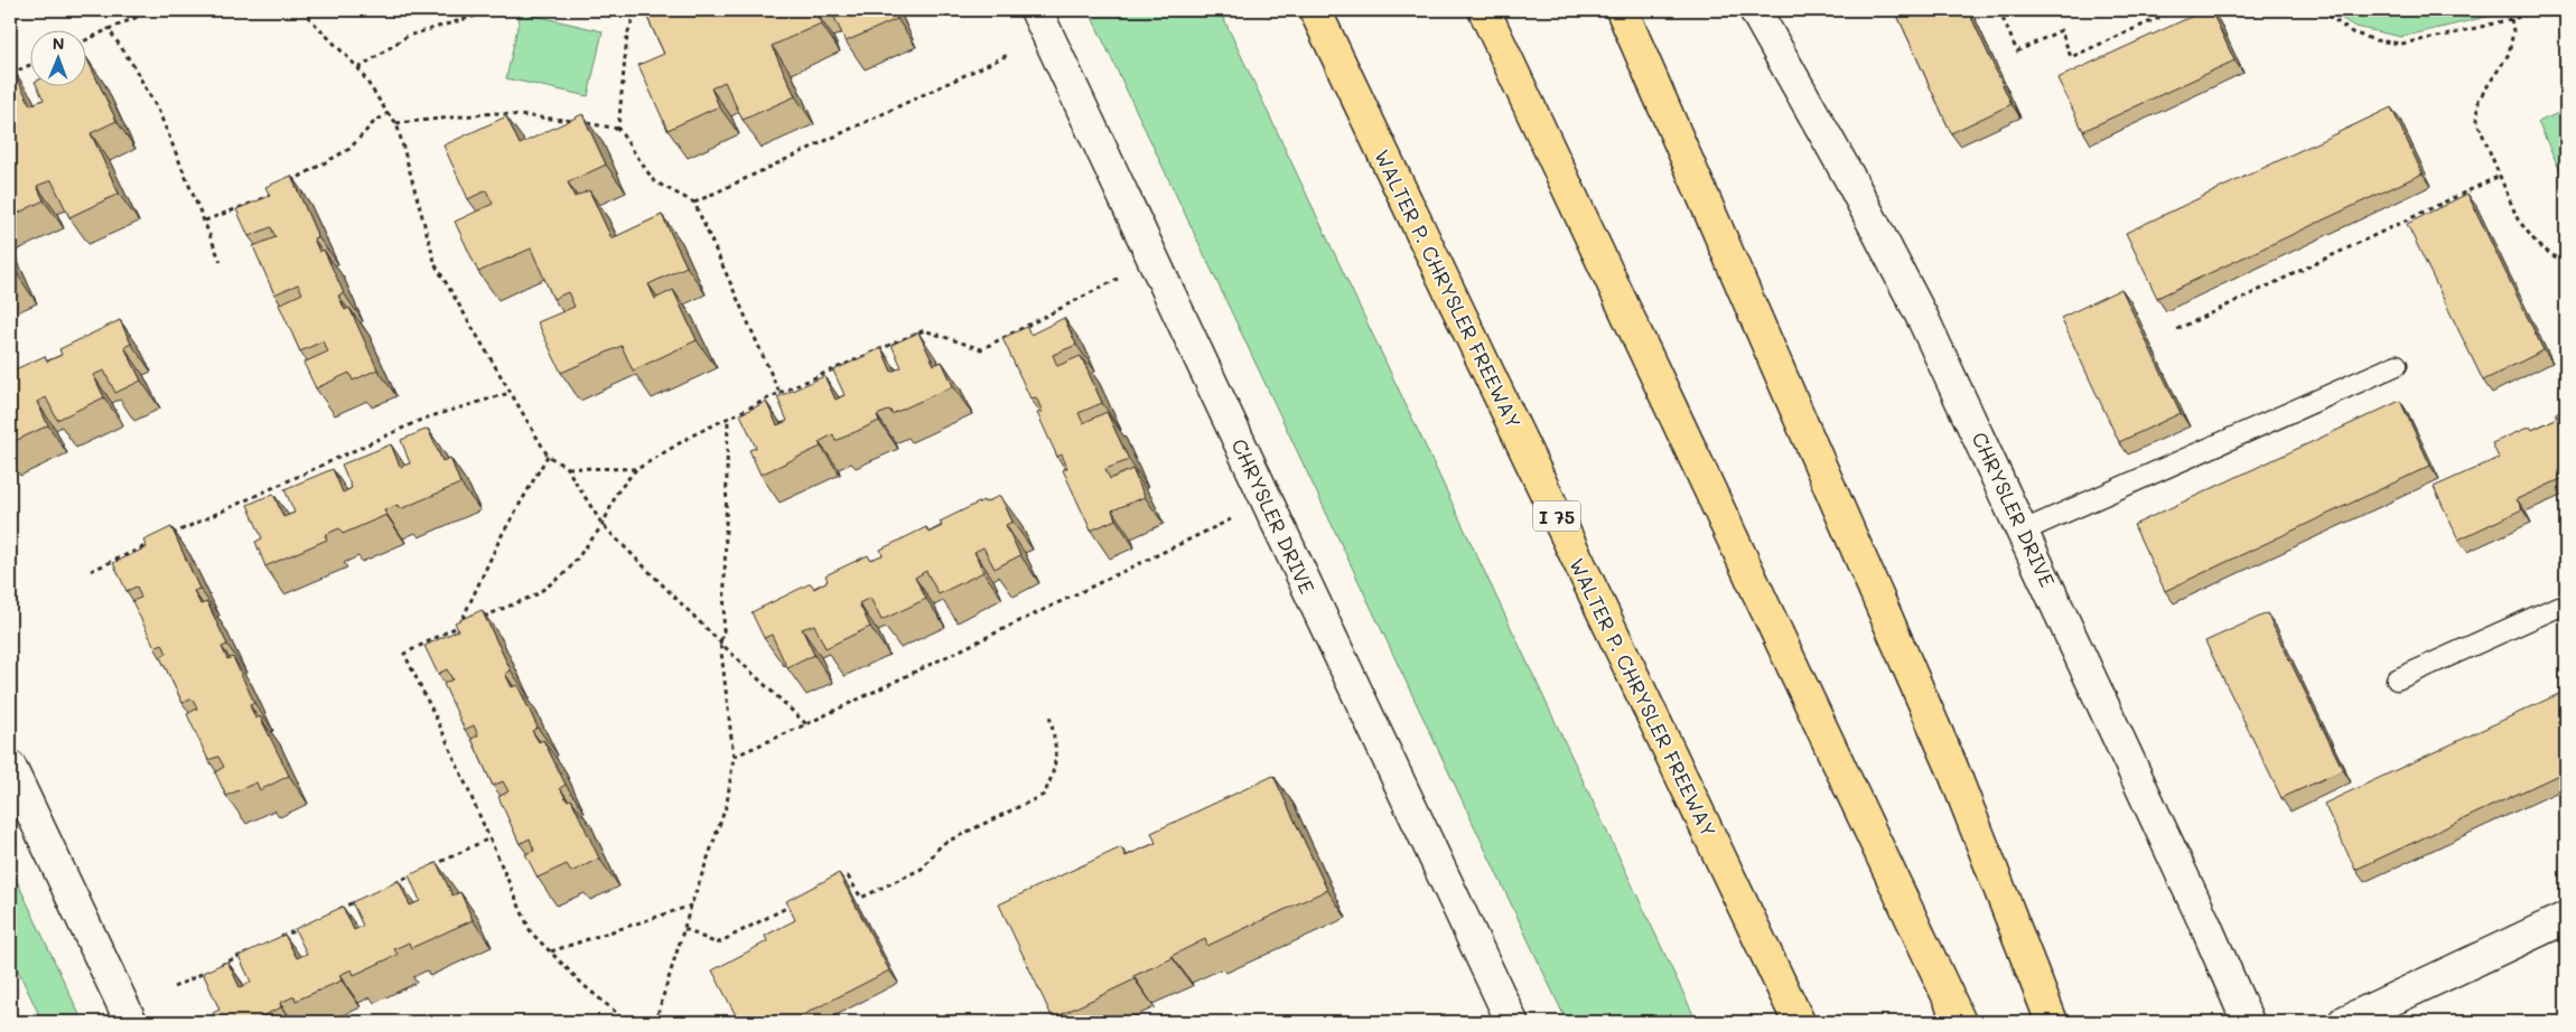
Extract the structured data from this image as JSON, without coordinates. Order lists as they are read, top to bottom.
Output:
{
  "streets": {
    "highway": ["WALTER P. CHRYSLER FREEWAY", "I 75"],
    "street": ["CHRYSLER DRIVE"]
  },
  "north": "top"
}
